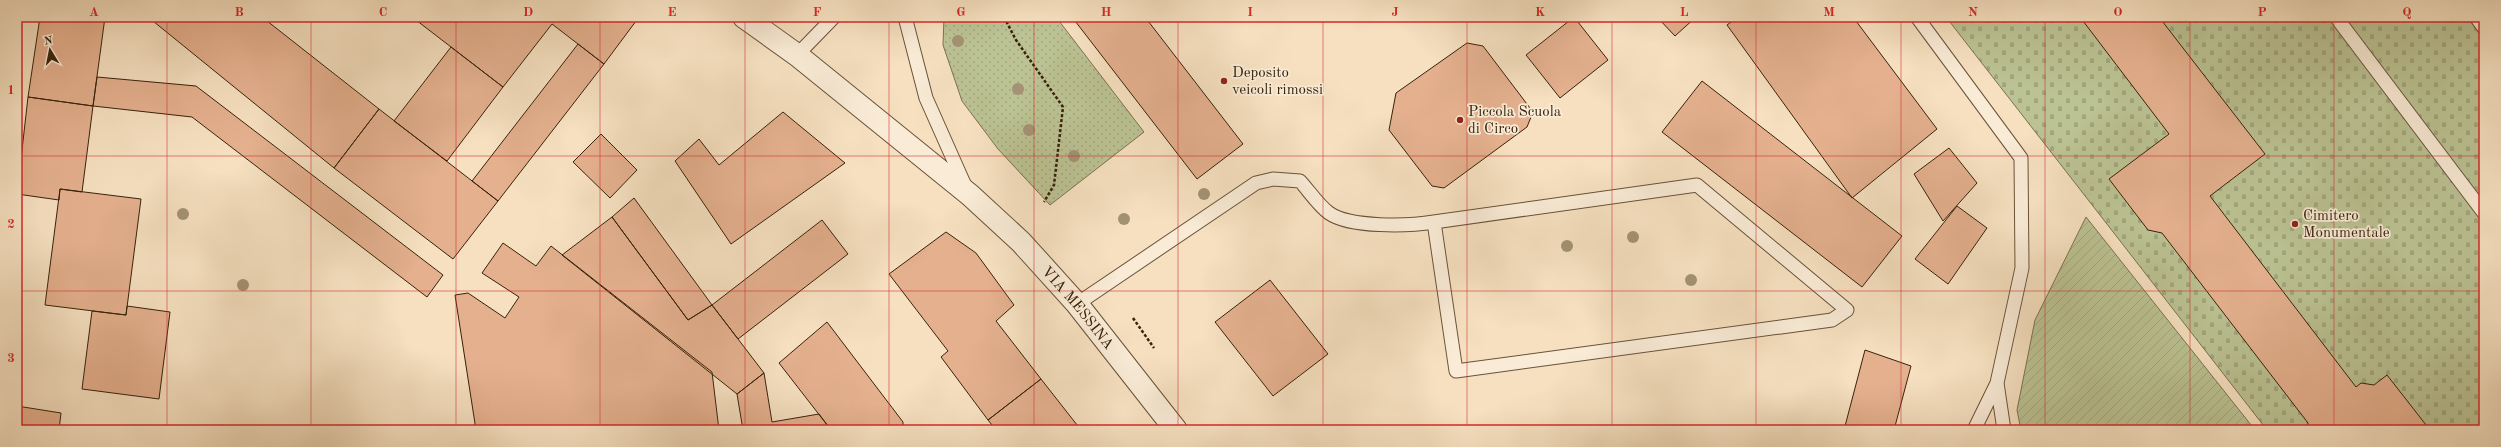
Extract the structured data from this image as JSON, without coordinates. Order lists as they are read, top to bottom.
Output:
{
  "streets": {
    "street": ["VIA MESSINA"]
  },
  "places": ["Deposito veicoli rimossi", "Piccola Scuola di Circo", "Cimitero Monumentale"],
  "north": "top",
  "grid": {
    "columns": [
      "A",
      "B",
      "C",
      "D",
      "E",
      "F",
      "G",
      "H",
      "I",
      "J",
      "K",
      "L",
      "M",
      "N",
      "O",
      "P",
      "Q"
    ],
    "rows": ["1", "2", "3"]
  }
}
